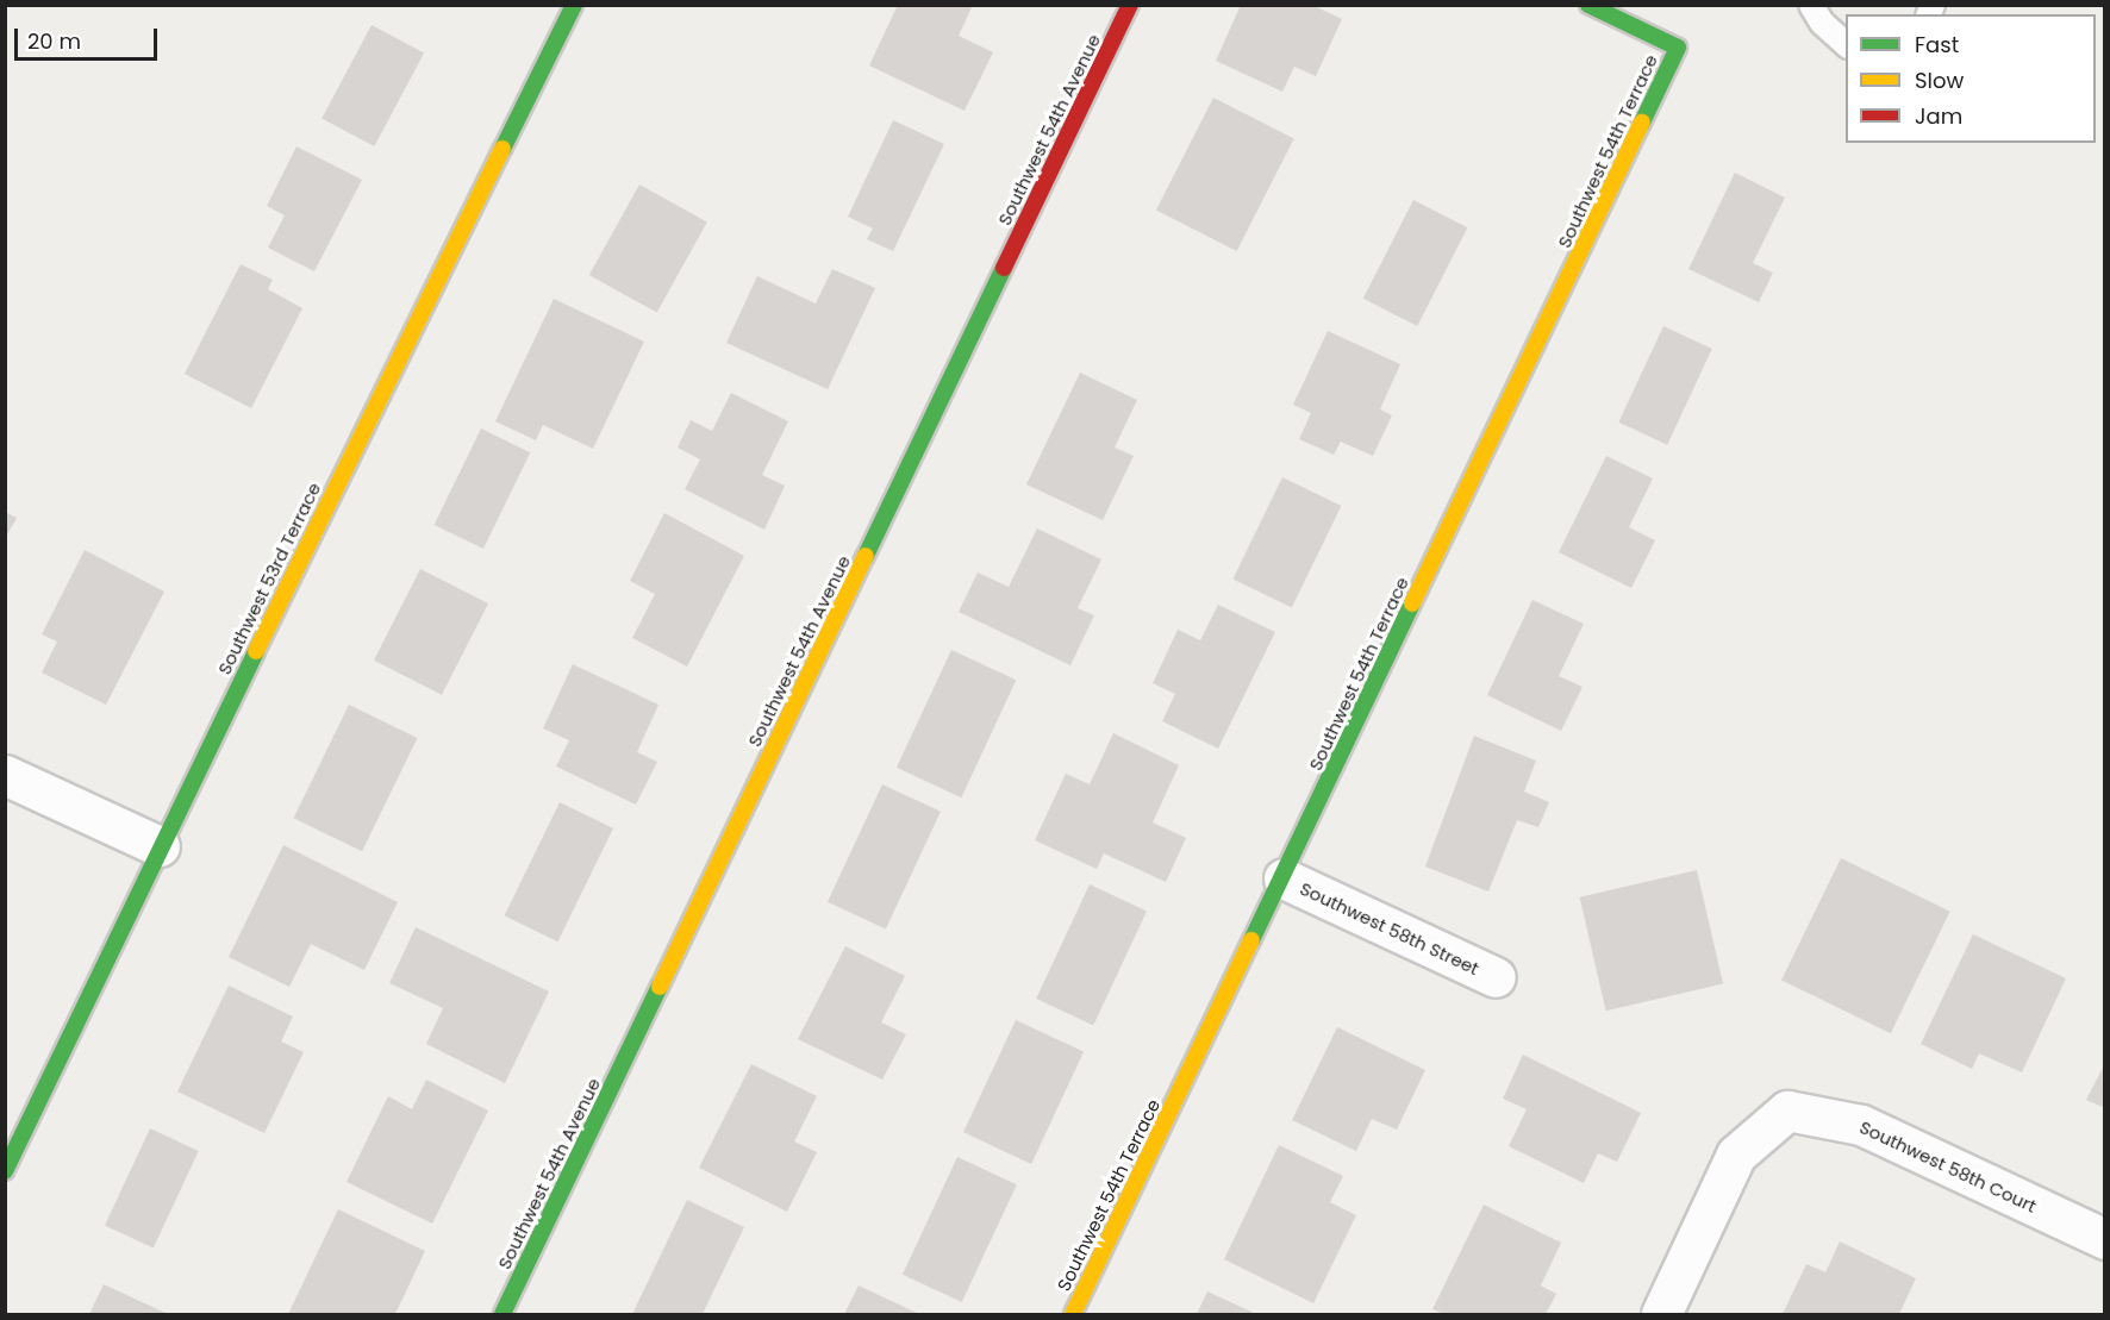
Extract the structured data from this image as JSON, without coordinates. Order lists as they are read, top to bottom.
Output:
{
  "streets": {
    "street": [
      "Southwest 54th Avenue",
      "Southwest 54th Terrace",
      "Southwest 53rd Terrace",
      "Southwest 58th Street",
      "Southwest 58th Court"
    ]
  },
  "crossings": [
    ["Southwest 54th Terrace", "Southwest 58th Street"]
  ],
  "legend": ["Fast", "Slow", "Jam"],
  "scale_bar": "20 m"
}
